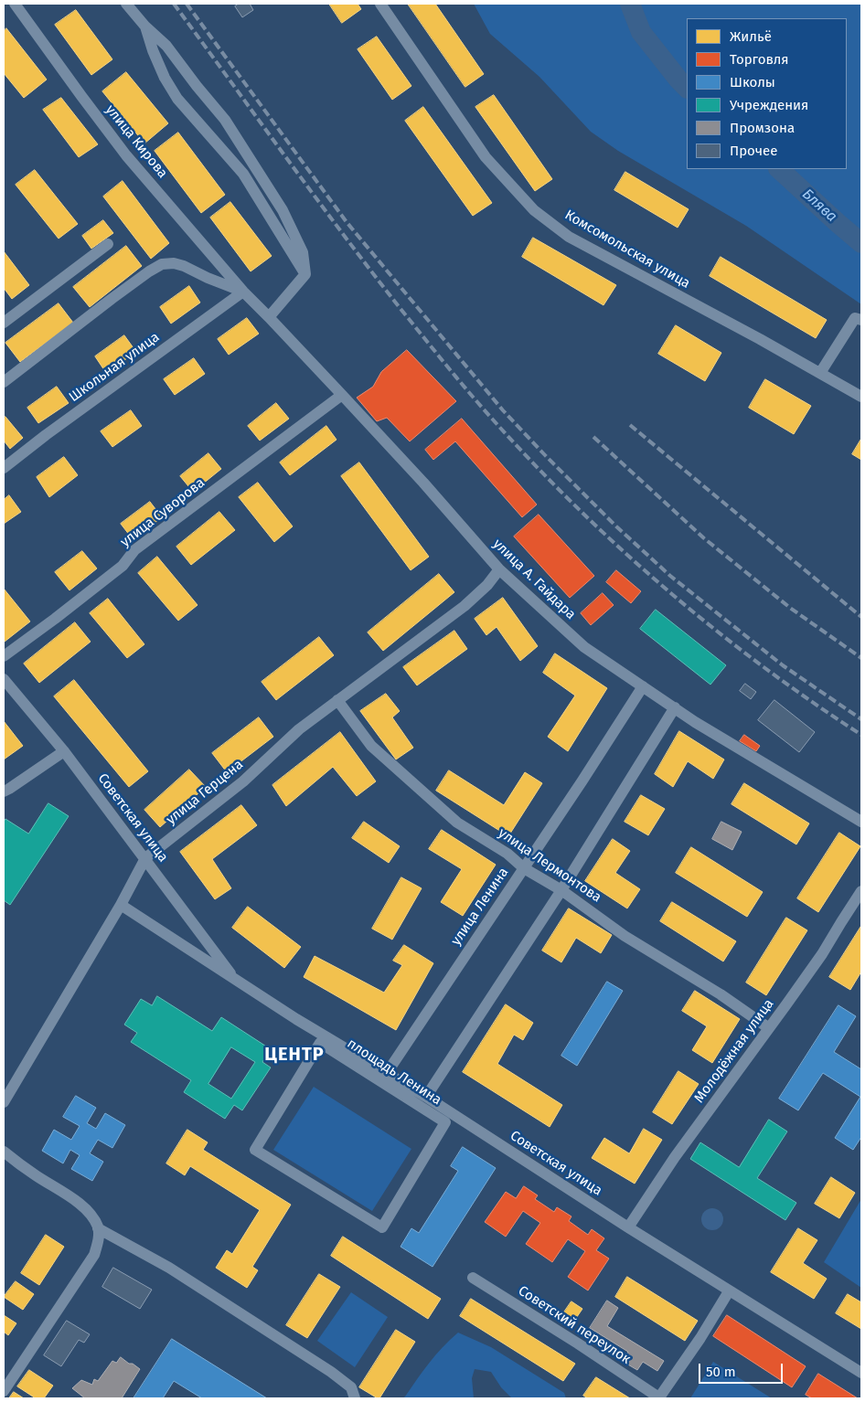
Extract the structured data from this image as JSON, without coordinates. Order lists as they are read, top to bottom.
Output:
{
  "streets": {
    "street": [
      "улица Кирова",
      "Комсомольская улица",
      "Школьная улица",
      "улица Суворова",
      "улица А. Гайдара",
      "улица Герцена",
      "Советская улица",
      "улица Лермонтова",
      "улица Ленина",
      "Молодёжная улица",
      "площадь Ленина",
      "Советский переулок"
    ]
  },
  "crossings": [
    ["улица Кирова", "Школьная улица"],
    ["улица Кирова", "улица А. Гайдара"],
    ["Школьная улица", "улица А. Гайдара"],
    ["улица Суворова", "улица А. Гайдара"],
    ["улица А. Гайдара", "улица Герцена"],
    ["улица А. Гайдара", "улица Ленина"],
    ["улица Герцена", "Советская улица"],
    ["улица Герцена", "улица Лермонтова"],
    ["Советская улица", "улица Ленина"],
    ["Советская улица", "Молодёжная улица"],
    ["улица Лермонтова", "улица Ленина"],
    ["улица Лермонтова", "Молодёжная улица"]
  ],
  "districts": ["ЦЕНТР"],
  "water": ["Блява"],
  "legend": [
    "Жильё",
    "Торговля",
    "Школы",
    "Учреждения",
    "Промзона",
    "Прочее"
  ],
  "scale_bar": "50 m"
}
